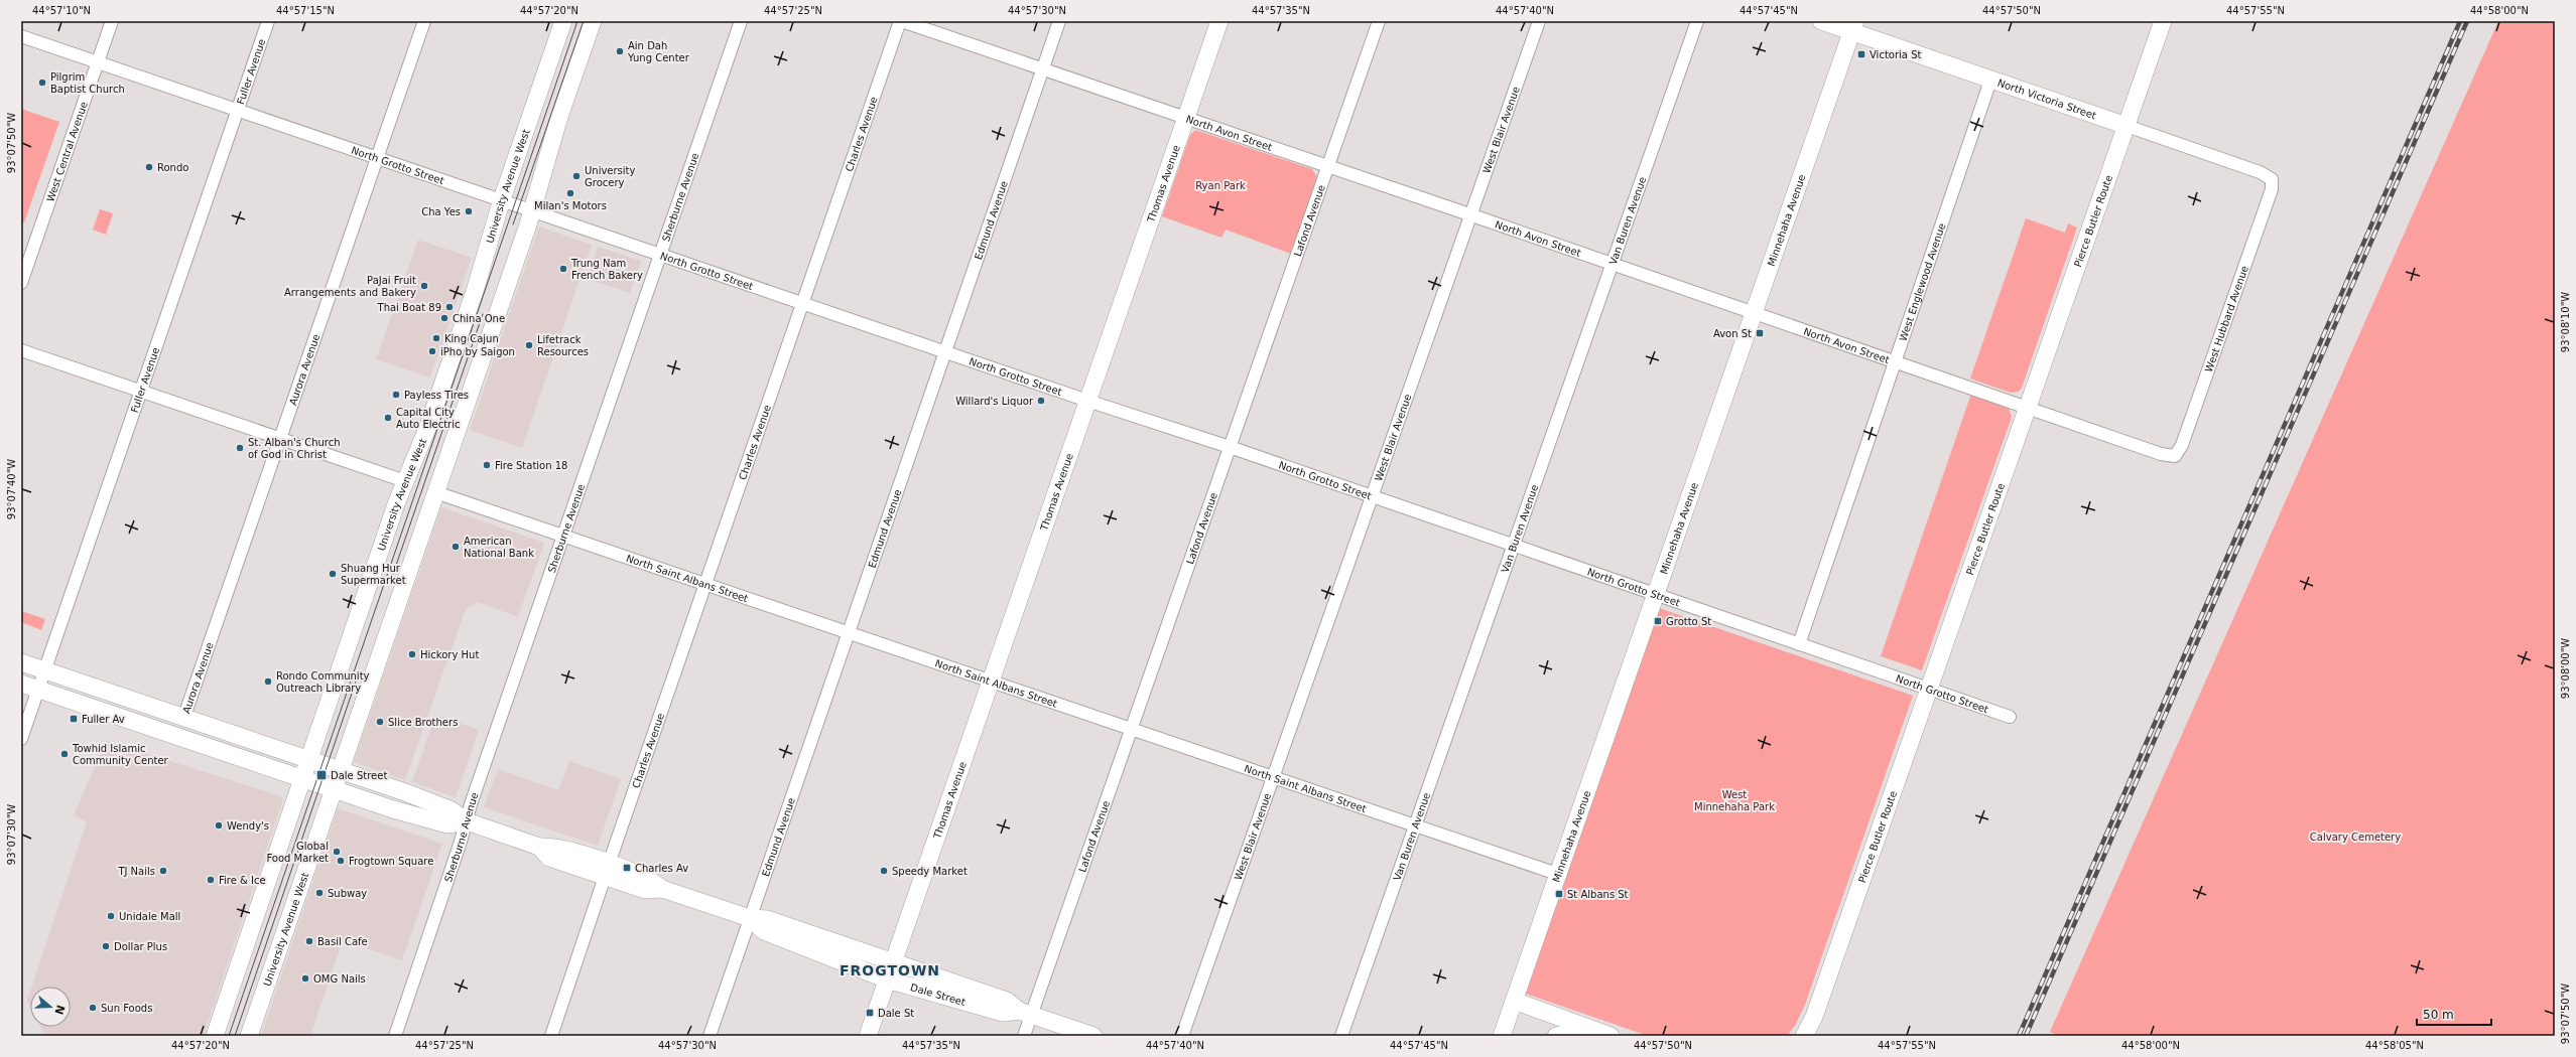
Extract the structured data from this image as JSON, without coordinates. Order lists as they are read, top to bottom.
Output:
{
  "streets": {
    "main road": [
      "North Victoria Street",
      "Thomas Avenue",
      "University Avenue West",
      "Minnehaha Avenue",
      "Pierce Butler Route",
      "Dale Street"
    ],
    "street": [
      "Fuller Avenue",
      "West Blair Avenue",
      "North Avon Street",
      "Charles Avenue",
      "West Central Avenue",
      "North Grotto Street",
      "Sherburne Avenue",
      "Edmund Avenue",
      "Lafond Avenue",
      "Van Buren Avenue",
      "West Englewood Avenue",
      "West Hubbard Avenue",
      "Aurora Avenue",
      "North Saint Albans Street"
    ]
  },
  "crossings": [
    ["Fuller Avenue", "North Grotto Street"],
    ["Fuller Avenue", "Dale Street"],
    ["North Victoria Street", "Minnehaha Avenue"],
    ["North Victoria Street", "Pierce Butler Route"],
    ["North Victoria Street", "West Englewood Avenue"],
    ["North Victoria Street", "West Hubbard Avenue"],
    ["West Blair Avenue", "North Avon Street"],
    ["West Blair Avenue", "North Grotto Street"],
    ["West Blair Avenue", "North Saint Albans Street"],
    ["North Avon Street", "Charles Avenue"],
    ["North Avon Street", "Thomas Avenue"],
    ["North Avon Street", "Edmund Avenue"],
    ["North Avon Street", "Lafond Avenue"],
    ["North Avon Street", "Van Buren Avenue"],
    ["North Avon Street", "Minnehaha Avenue"],
    ["North Avon Street", "Pierce Butler Route"],
    ["North Avon Street", "West Englewood Avenue"],
    ["North Avon Street", "West Hubbard Avenue"],
    ["Charles Avenue", "North Grotto Street"],
    ["Charles Avenue", "North Saint Albans Street"],
    ["Charles Avenue", "Dale Street"],
    ["West Central Avenue", "North Grotto Street"],
    ["North Grotto Street", "Thomas Avenue"],
    ["North Grotto Street", "University Avenue West"],
    ["North Grotto Street", "Sherburne Avenue"],
    ["North Grotto Street", "Edmund Avenue"],
    ["North Grotto Street", "Lafond Avenue"],
    ["North Grotto Street", "Van Buren Avenue"],
    ["North Grotto Street", "Minnehaha Avenue"],
    ["North Grotto Street", "Pierce Butler Route"],
    ["North Grotto Street", "West Englewood Avenue"],
    ["North Grotto Street", "Aurora Avenue"],
    ["Thomas Avenue", "North Saint Albans Street"],
    ["Thomas Avenue", "Dale Street"],
    ["University Avenue West", "North Saint Albans Street"],
    ["University Avenue West", "Dale Street"],
    ["Sherburne Avenue", "North Saint Albans Street"],
    ["Sherburne Avenue", "Dale Street"],
    ["Edmund Avenue", "North Saint Albans Street"],
    ["Edmund Avenue", "Dale Street"],
    ["Lafond Avenue", "North Saint Albans Street"],
    ["Lafond Avenue", "Dale Street"],
    ["Van Buren Avenue", "North Saint Albans Street"],
    ["Minnehaha Avenue", "North Saint Albans Street"],
    ["Aurora Avenue", "Dale Street"]
  ],
  "districts": ["FROGTOWN"],
  "parks": ["Ryan Park", "West Minnehaha Park", "Calvary Cemetery"],
  "places": {
    "other": [
      "Ain Dah Yung Center",
      "Pilgrim Baptist Church",
      "Rondo",
      "University Grocery",
      "Milan's Motors",
      "Cha Yes",
      "Trung Nam French Bakery",
      "PaJai Fruit Arrangements and Bakery",
      "Thai Boat 89",
      "China One",
      "King Cajun",
      "Lifetrack Resources",
      "iPho by Saigon",
      "Payless Tires",
      "Willard's Liquor",
      "Capital City Auto Electric",
      "St. Alban's Church of God in Christ",
      "Fire Station 18",
      "American National Bank",
      "Shuang Hur Supermarket",
      "Hickory Hut",
      "Rondo Community Outreach Library",
      "Slice Brothers",
      "Towhid Islamic Community Center",
      "Wendy's",
      "Global Food Market",
      "Frogtown Square",
      "TJ Nails",
      "Speedy Market",
      "Fire & Ice",
      "Subway",
      "Unidale Mall",
      "Basil Cafe",
      "Dollar Plus",
      "OMG Nails",
      "Sun Foods"
    ],
    "transit": [
      "Victoria St",
      "Avon St",
      "Grotto St",
      "Fuller Av",
      "Dale Street",
      "Charles Av",
      "St Albans St",
      "Dale St"
    ]
  },
  "scale_bar": "50 m",
  "north": "right",
  "coordinates": [
    "44°57'10\"N",
    "44°57'15\"N",
    "44°57'20\"N",
    "44°57'25\"N",
    "44°57'30\"N",
    "44°57'35\"N",
    "44°57'40\"N",
    "44°57'45\"N",
    "44°57'50\"N",
    "44°57'55\"N",
    "44°58'00\"N",
    "93°07'50\"W",
    "93°08'10\"W",
    "93°07'40\"W",
    "93°08'00\"W",
    "93°07'30\"W",
    "44°58'05\"N"
  ]
}
